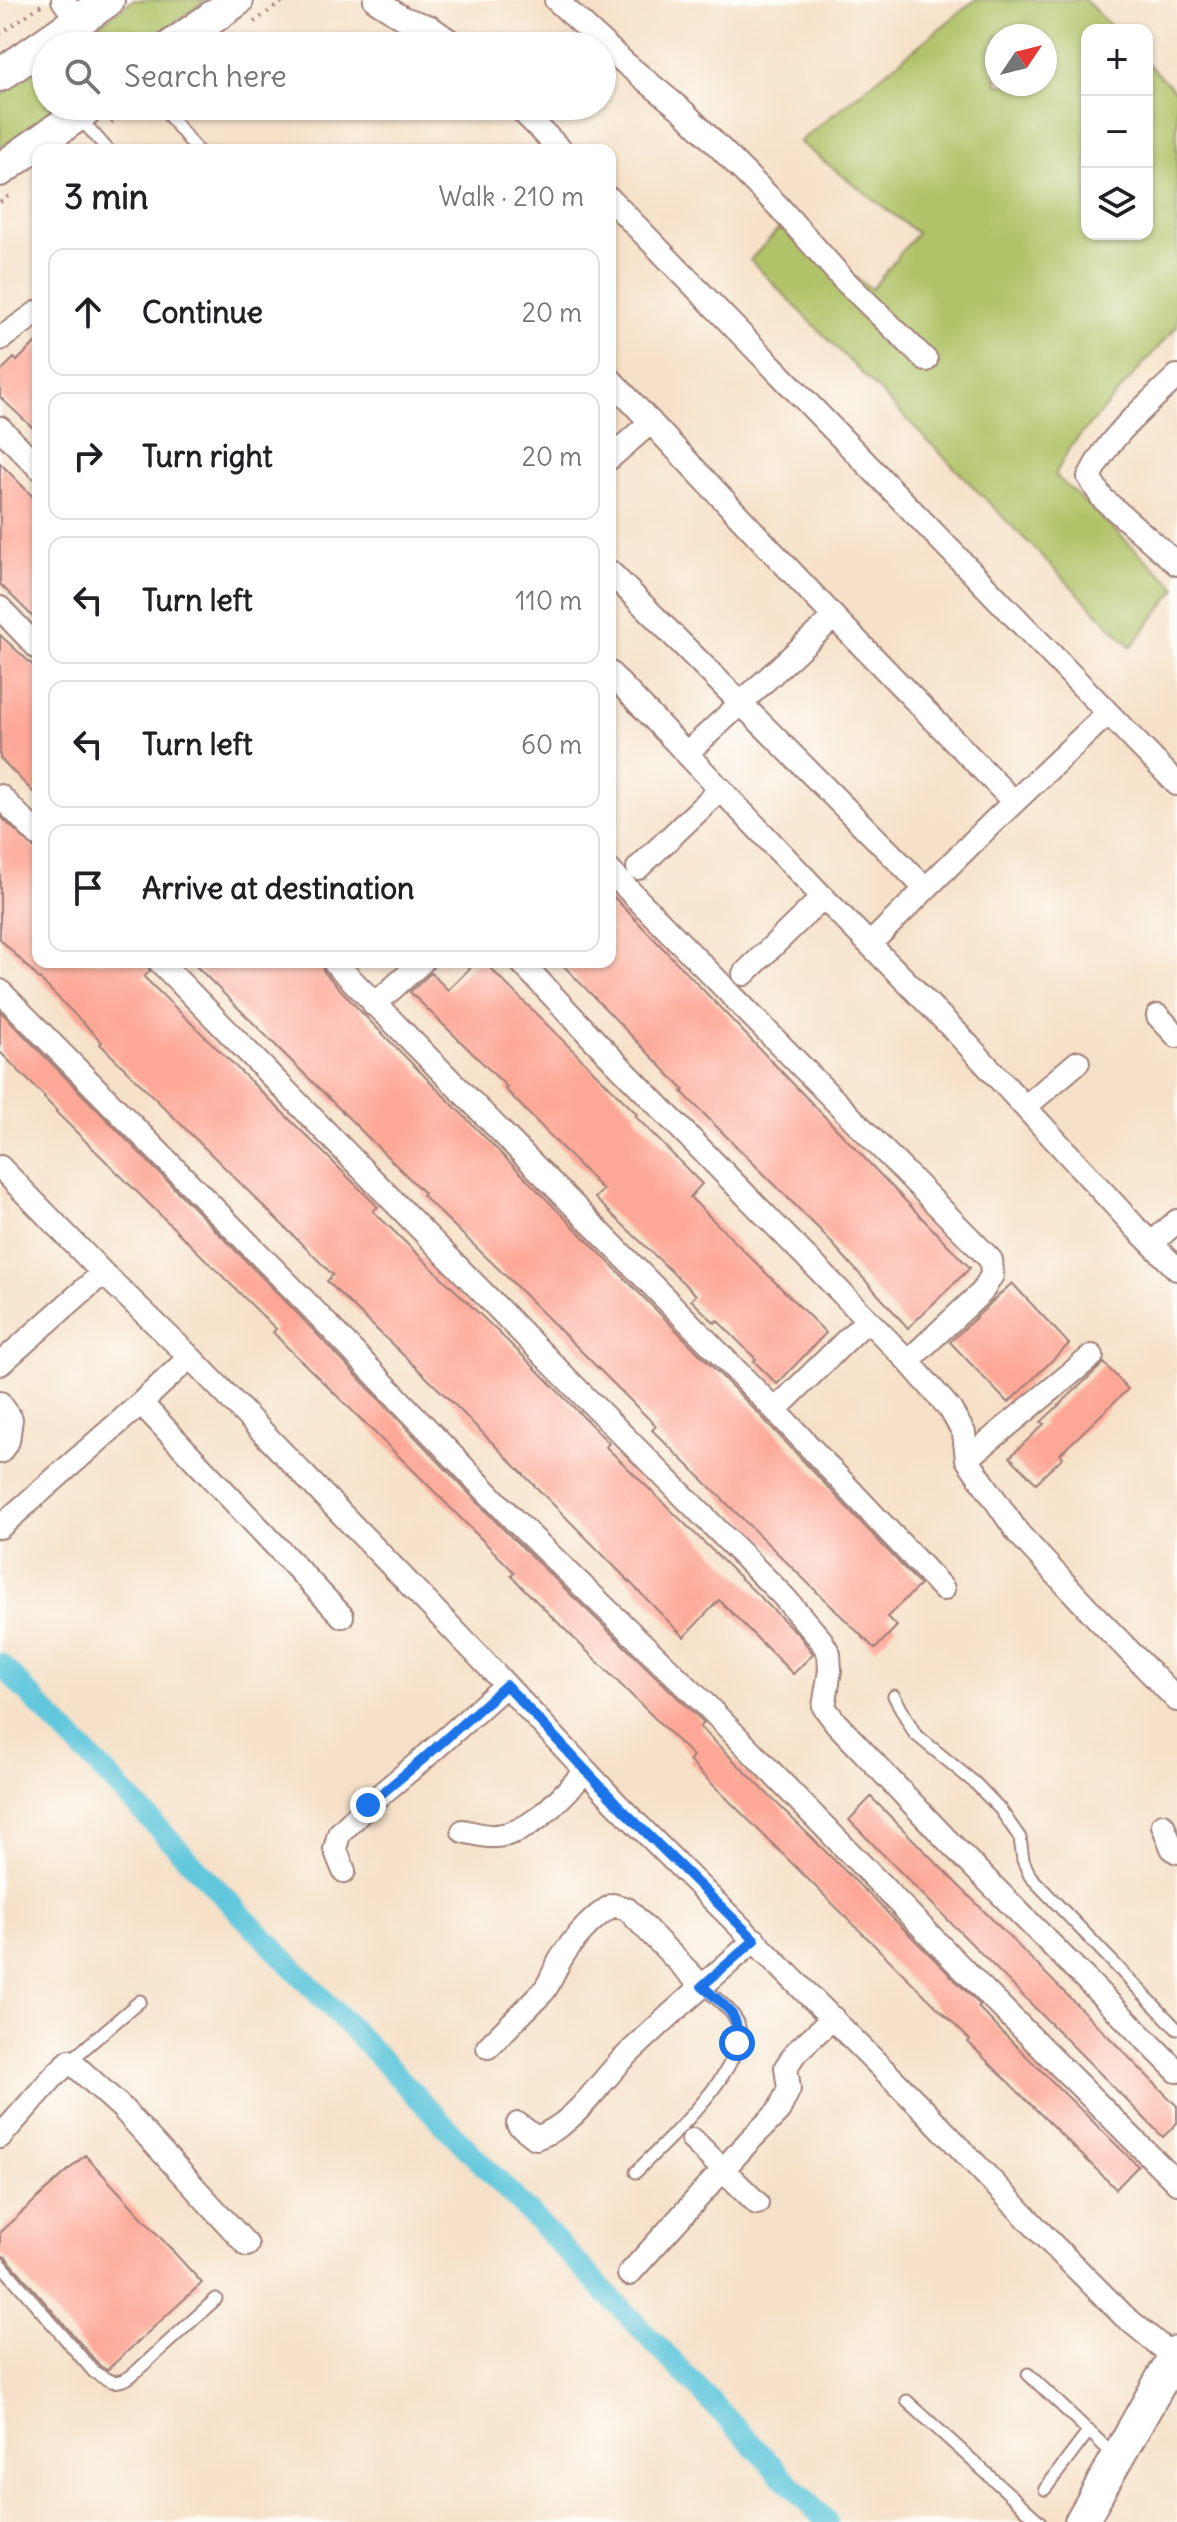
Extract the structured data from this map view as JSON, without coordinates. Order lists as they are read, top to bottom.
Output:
{
  "north": "top right",
  "page": {
    "map_buttons": ["+", "−"],
    "search": "Search here",
    "heading": ["3 min", "Walk · 210 m"],
    "list": [
      ["Continue", "20 m"],
      ["Turn right", "20 m"],
      ["Turn left", "110 m"],
      ["Turn left", "60 m"],
      "Arrive at destination"
    ]
  }
}
